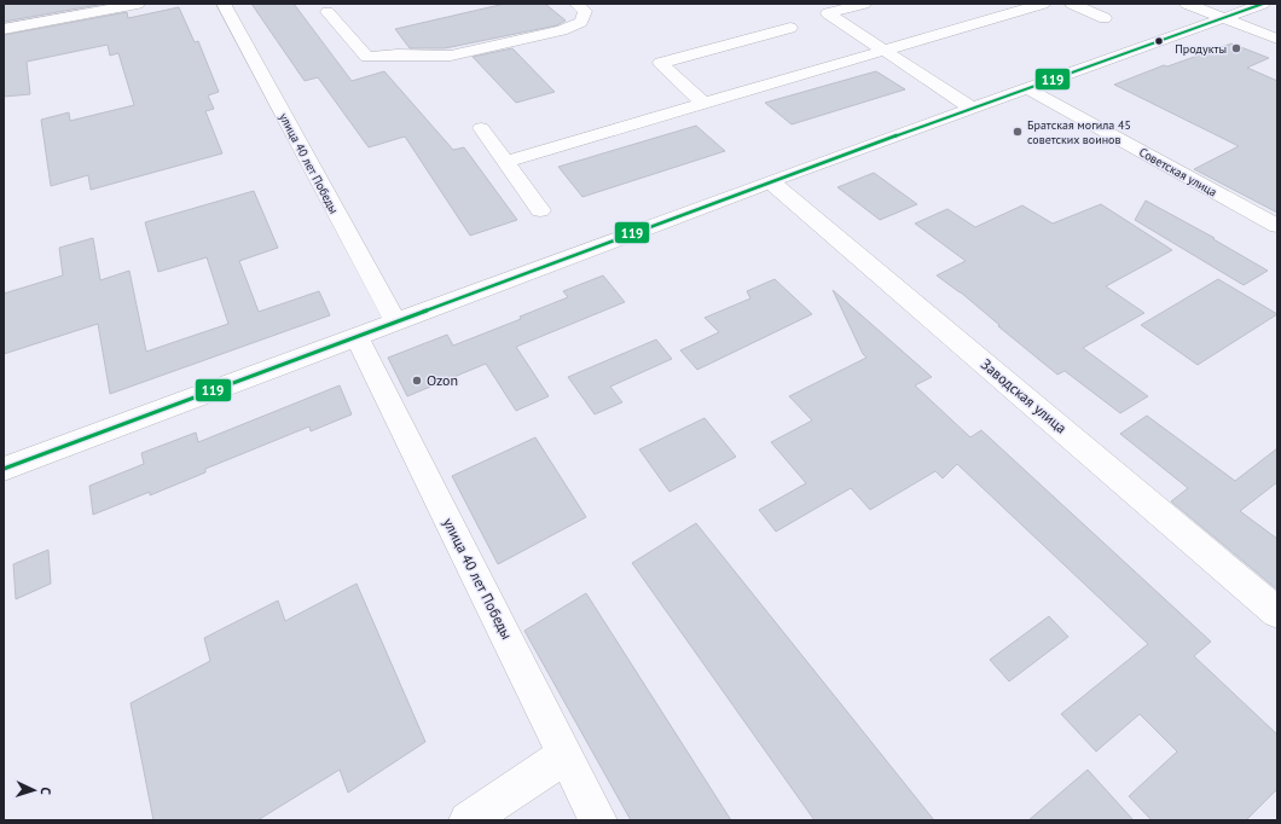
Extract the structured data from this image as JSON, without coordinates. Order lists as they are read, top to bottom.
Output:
{
  "streets": {
    "street": ["улица 40 лет Победы", "Советская улица", "Заводская улица"]
  },
  "places": ["Продукты", "Братская могила 45 советских воинов", "Ozon"],
  "lines": ["transit line 119"],
  "north": "right"
}
